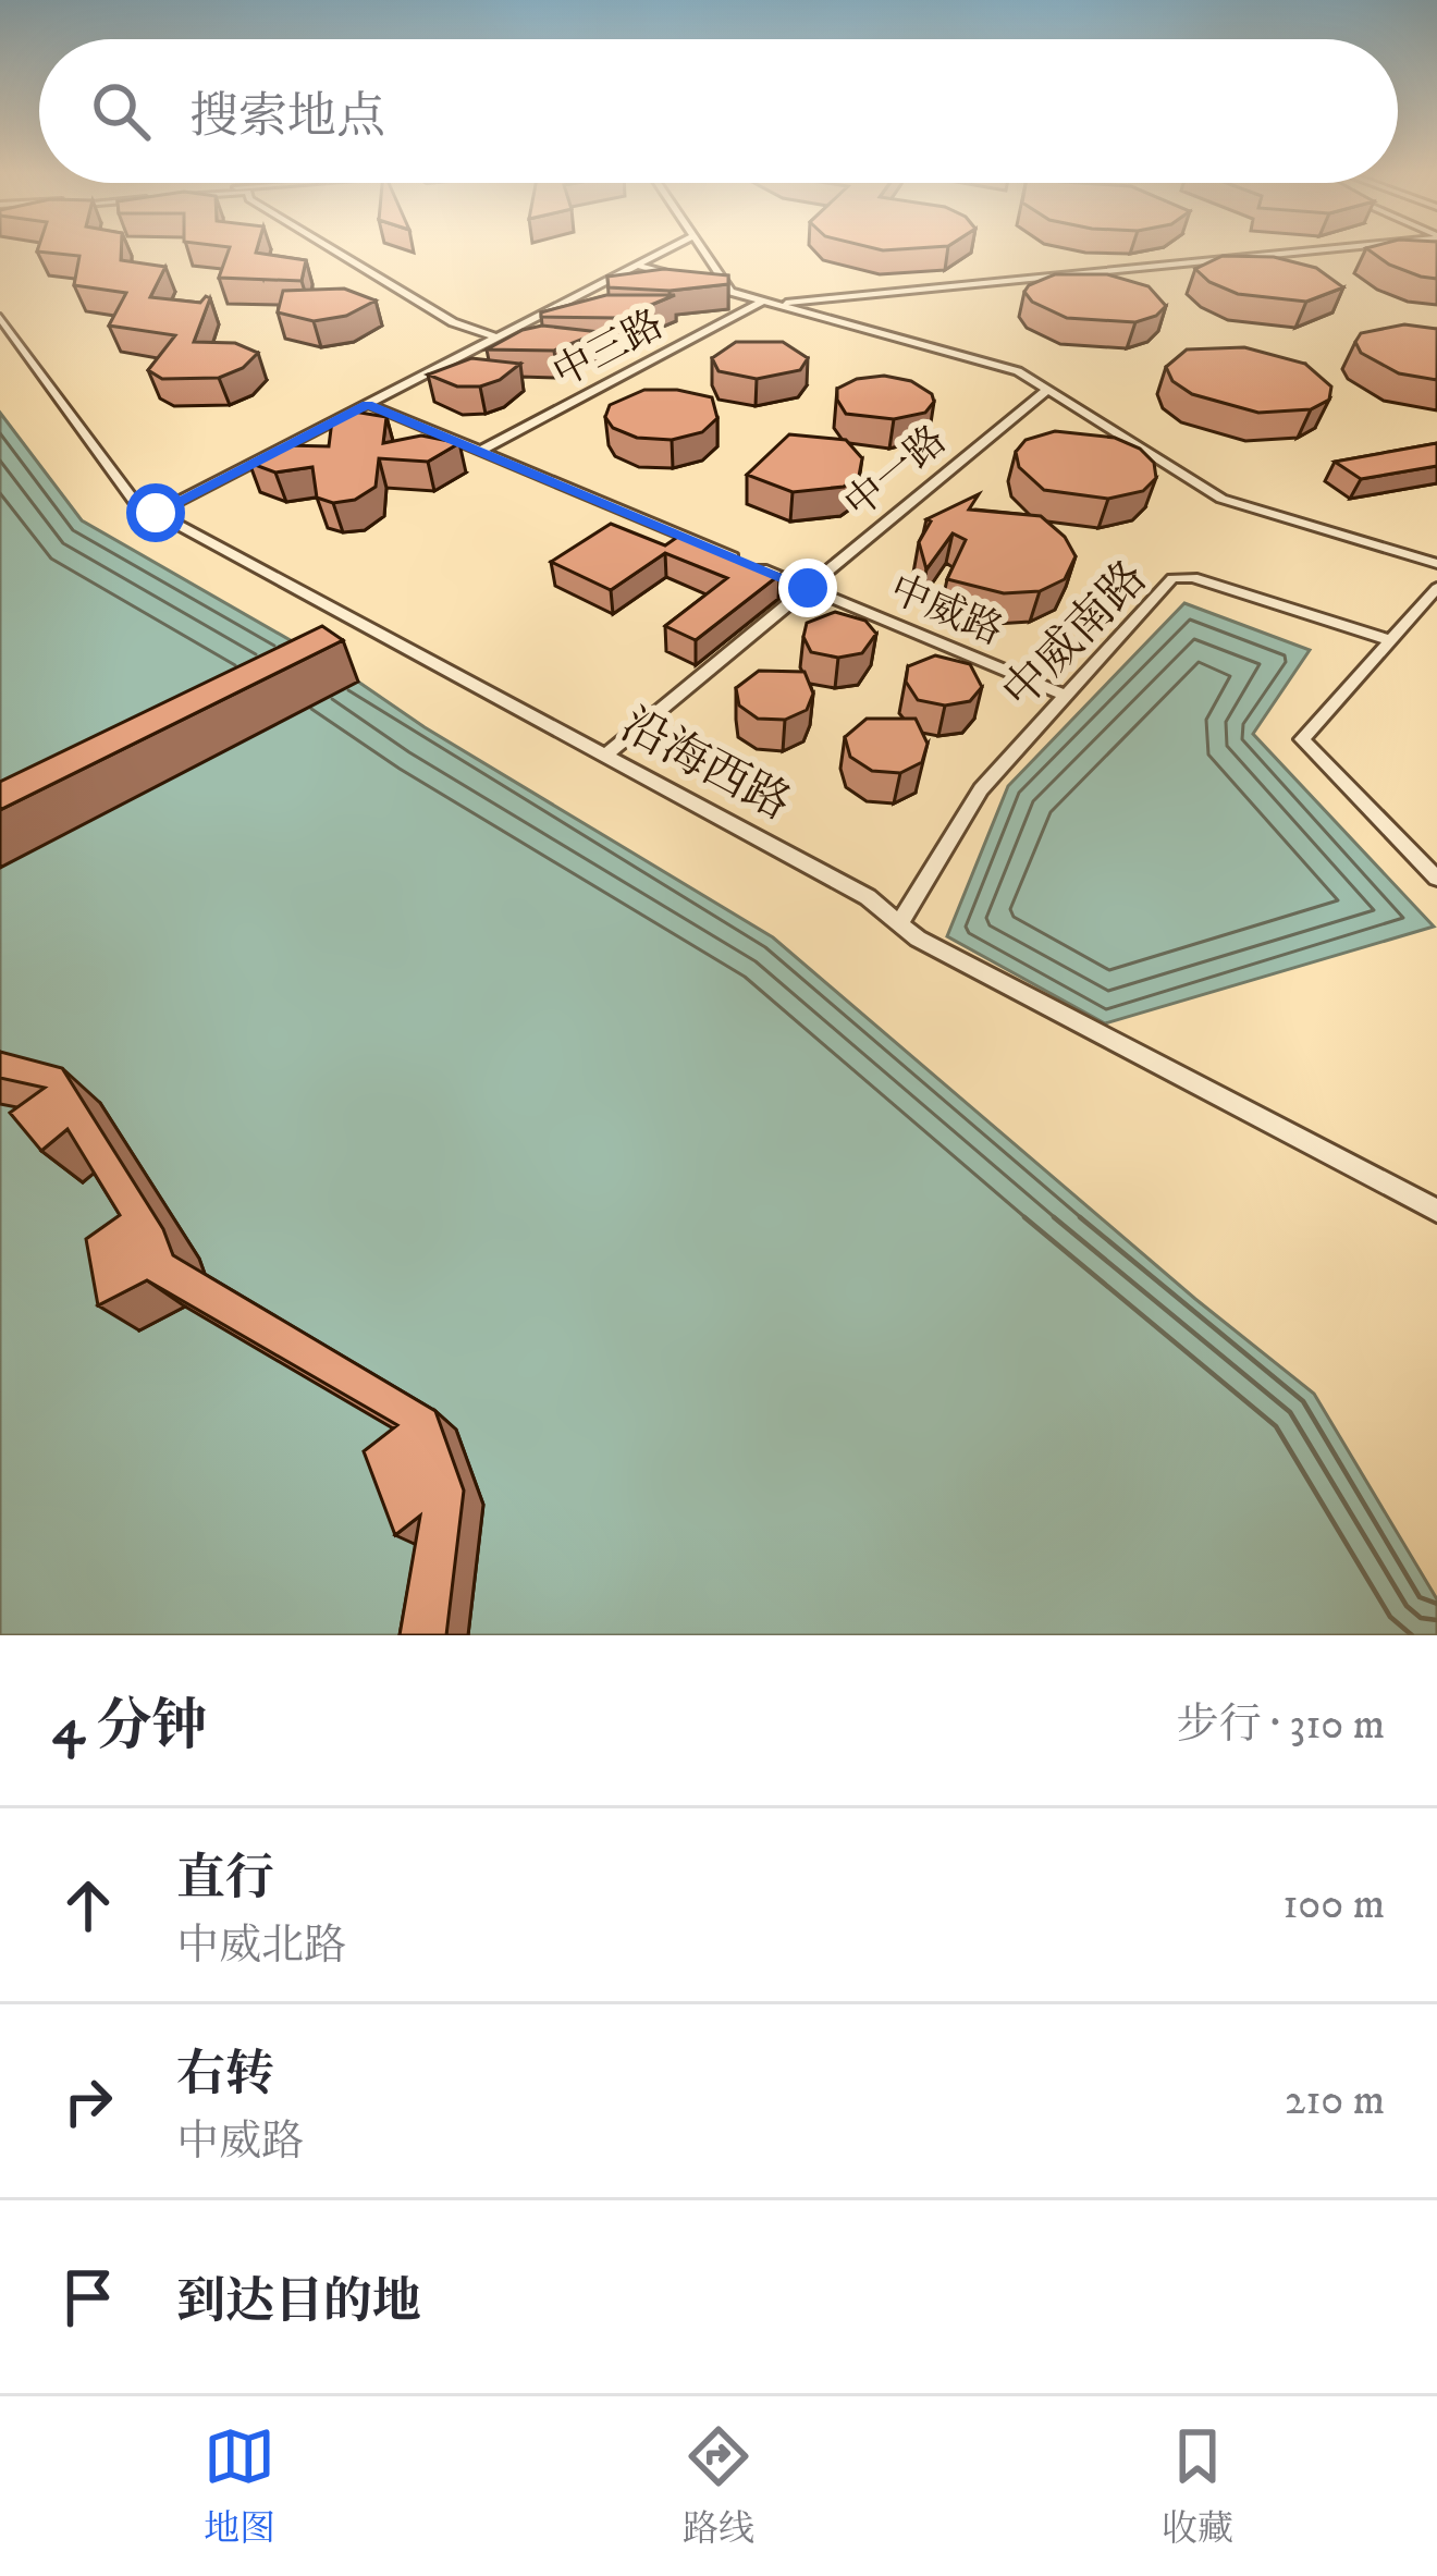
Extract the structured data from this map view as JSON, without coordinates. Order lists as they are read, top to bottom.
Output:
{
  "streets": {
    "lane": [
      "中三路",
      "中一路",
      "中威路",
      "中威南路",
      "沿海西路"
    ]
  },
  "crossings": [
    ["中三路", "中威路"],
    ["中一路", "中威路"],
    ["中一路", "沿海西路"],
    ["中威路", "中威南路"],
    ["中威南路", "沿海西路"]
  ],
  "page": {
    "search": "搜索地点",
    "heading": ["4 分钟", "步行 · 310 m"],
    "list": [
      ["直行", "中威北路", "100 m"],
      ["右转", "中威路", "210 m"],
      "到达目的地"
    ],
    "nav": ["地图", "路线", "收藏"]
  }
}
